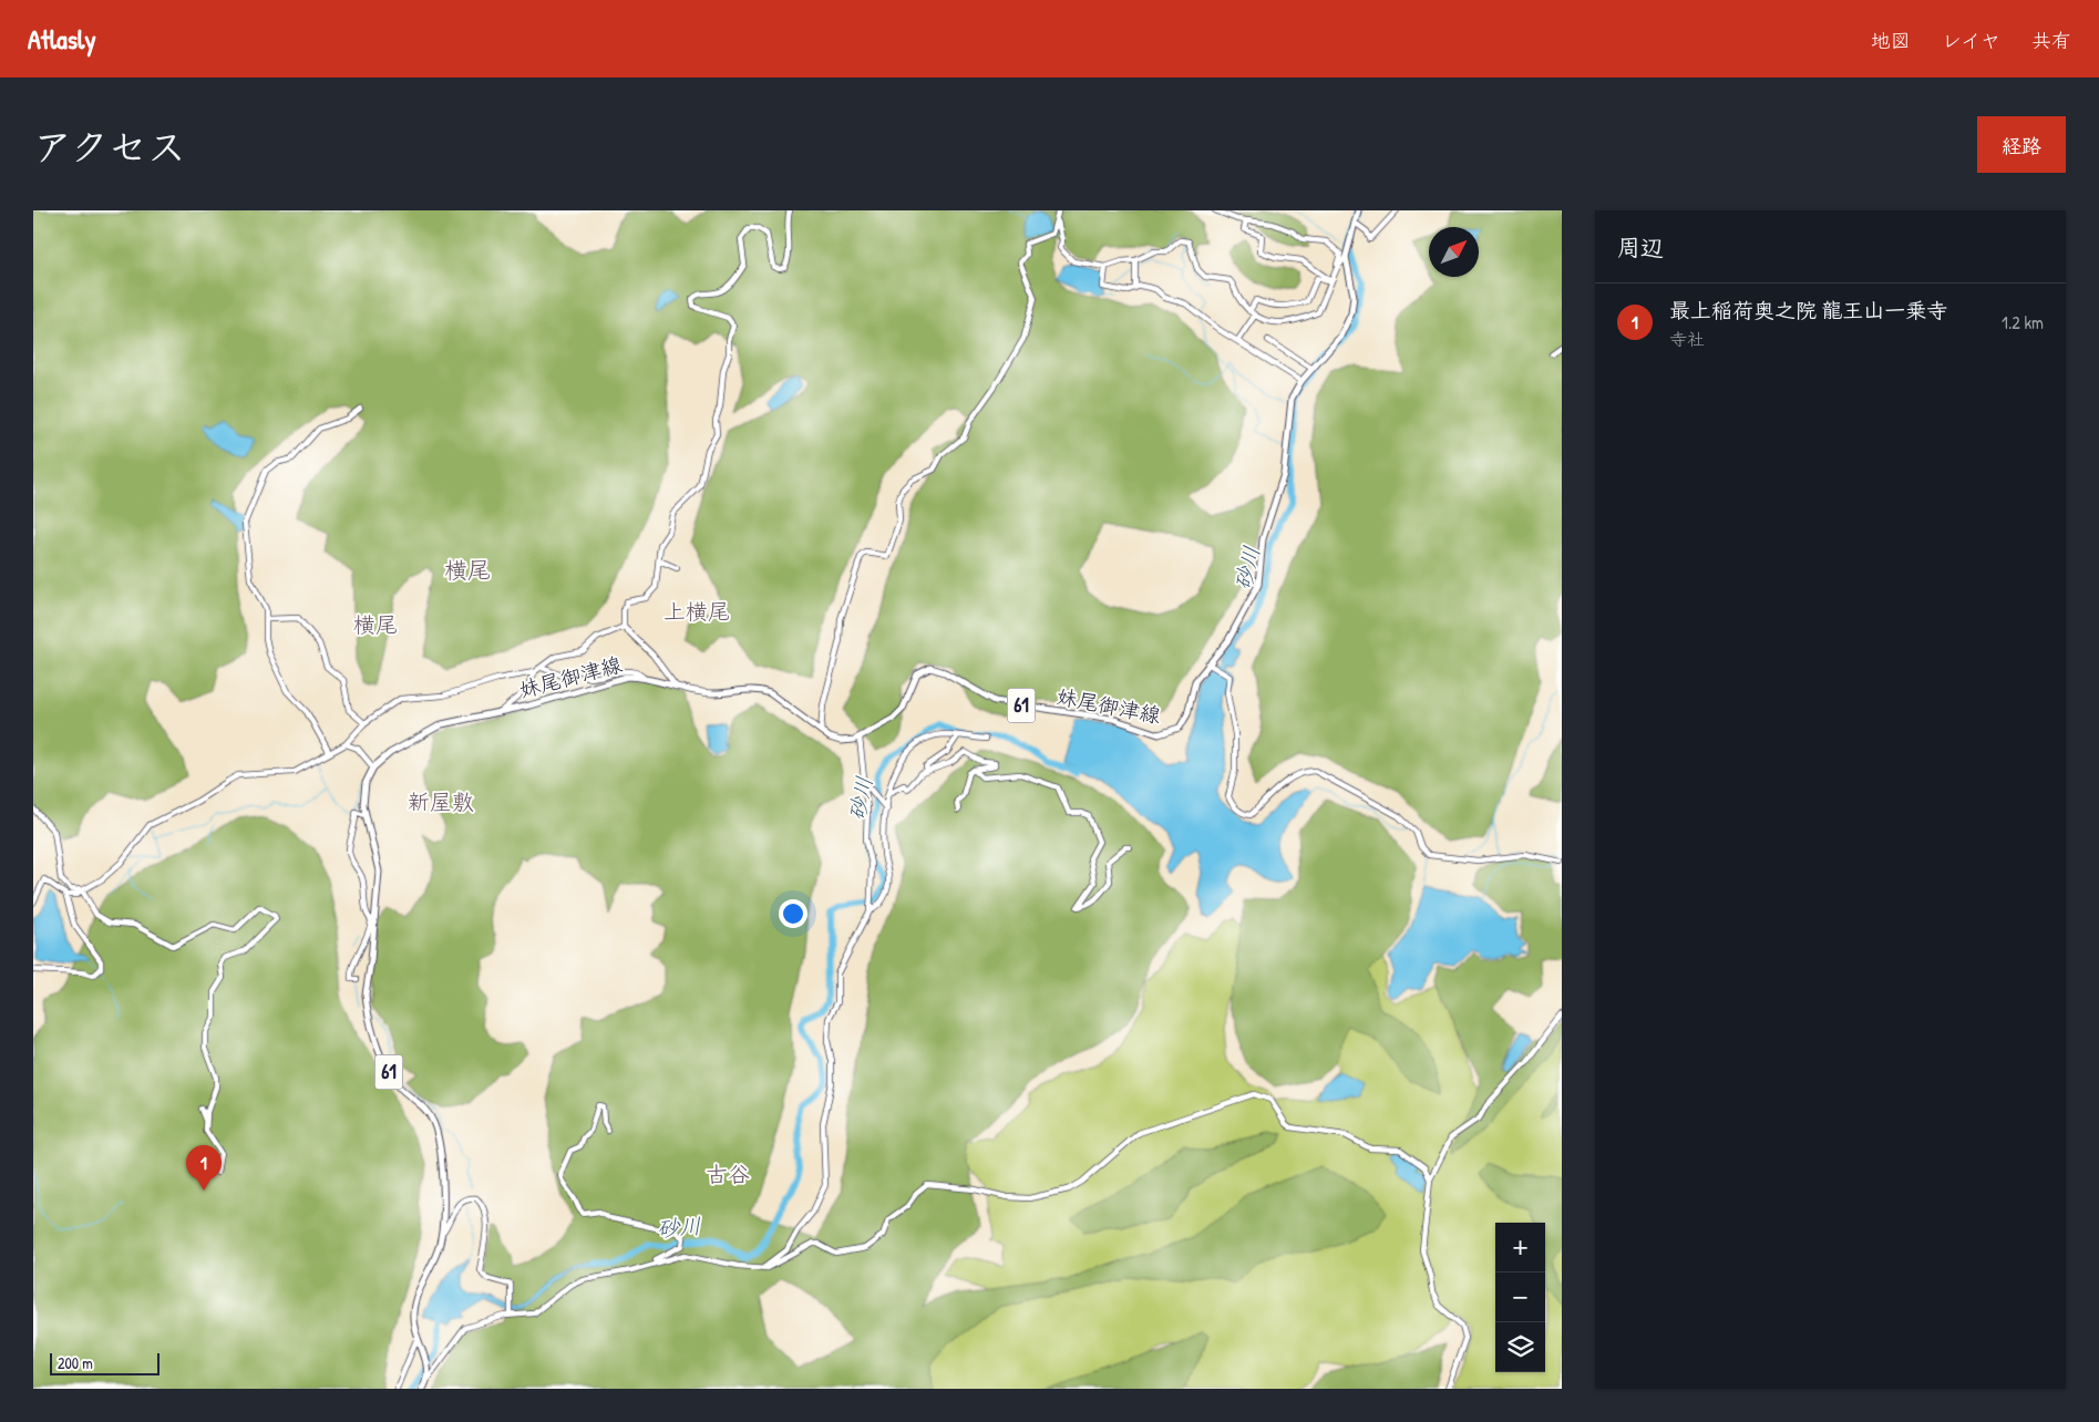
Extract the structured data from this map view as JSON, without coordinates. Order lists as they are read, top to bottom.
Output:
{
  "streets": {
    "main road": ["妹尾御津線", "61"]
  },
  "crossings": [
    ["妹尾御津線", "61"]
  ],
  "districts": [
    "横尾",
    "上横尾",
    "横尾",
    "新屋敷",
    "古谷"
  ],
  "water": ["砂川"],
  "scale_bar": "200 m",
  "north": "top right",
  "page": {
    "header": "Atlasly",
    "nav": ["地図", "レイヤ", "共有"],
    "title": "アクセス",
    "buttons": "経路",
    "heading": "周辺",
    "list": [
      {
        "mark": "1",
        "name": "最上稲荷奥之院 龍王山一乗寺",
        "note": "寺社",
        "value": "1.2 km"
      }
    ],
    "pins": "1",
    "map_buttons": ["+", "−"],
    "scale": "200 m"
  }
}
